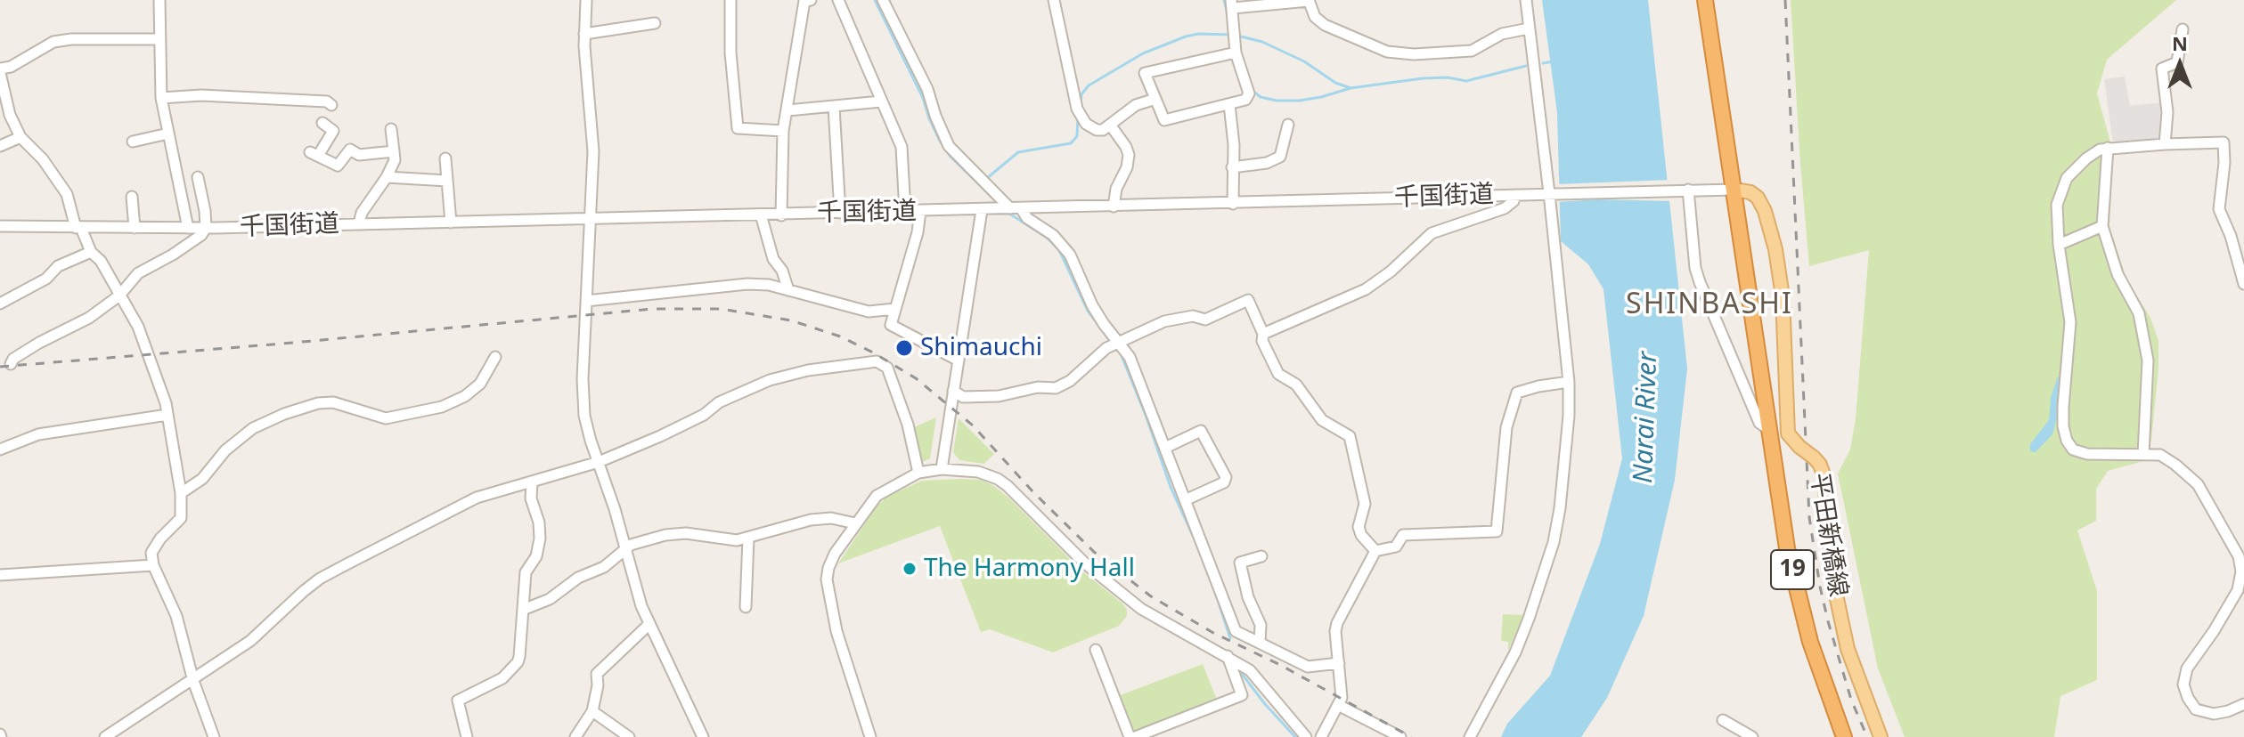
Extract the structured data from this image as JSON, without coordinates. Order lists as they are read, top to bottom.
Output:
{
  "streets": {
    "highway": ["19"],
    "main road": ["平田新橋線"],
    "street": ["千国街道"]
  },
  "crossings": [
    ["千国街道", "平田新橋線"],
    ["千国街道", "19"],
    ["平田新橋線", "19"]
  ],
  "districts": ["SHINBASHI"],
  "water": ["Narai River"],
  "places": ["Shimauchi", "The Harmony Hall"],
  "north": "top"
}
